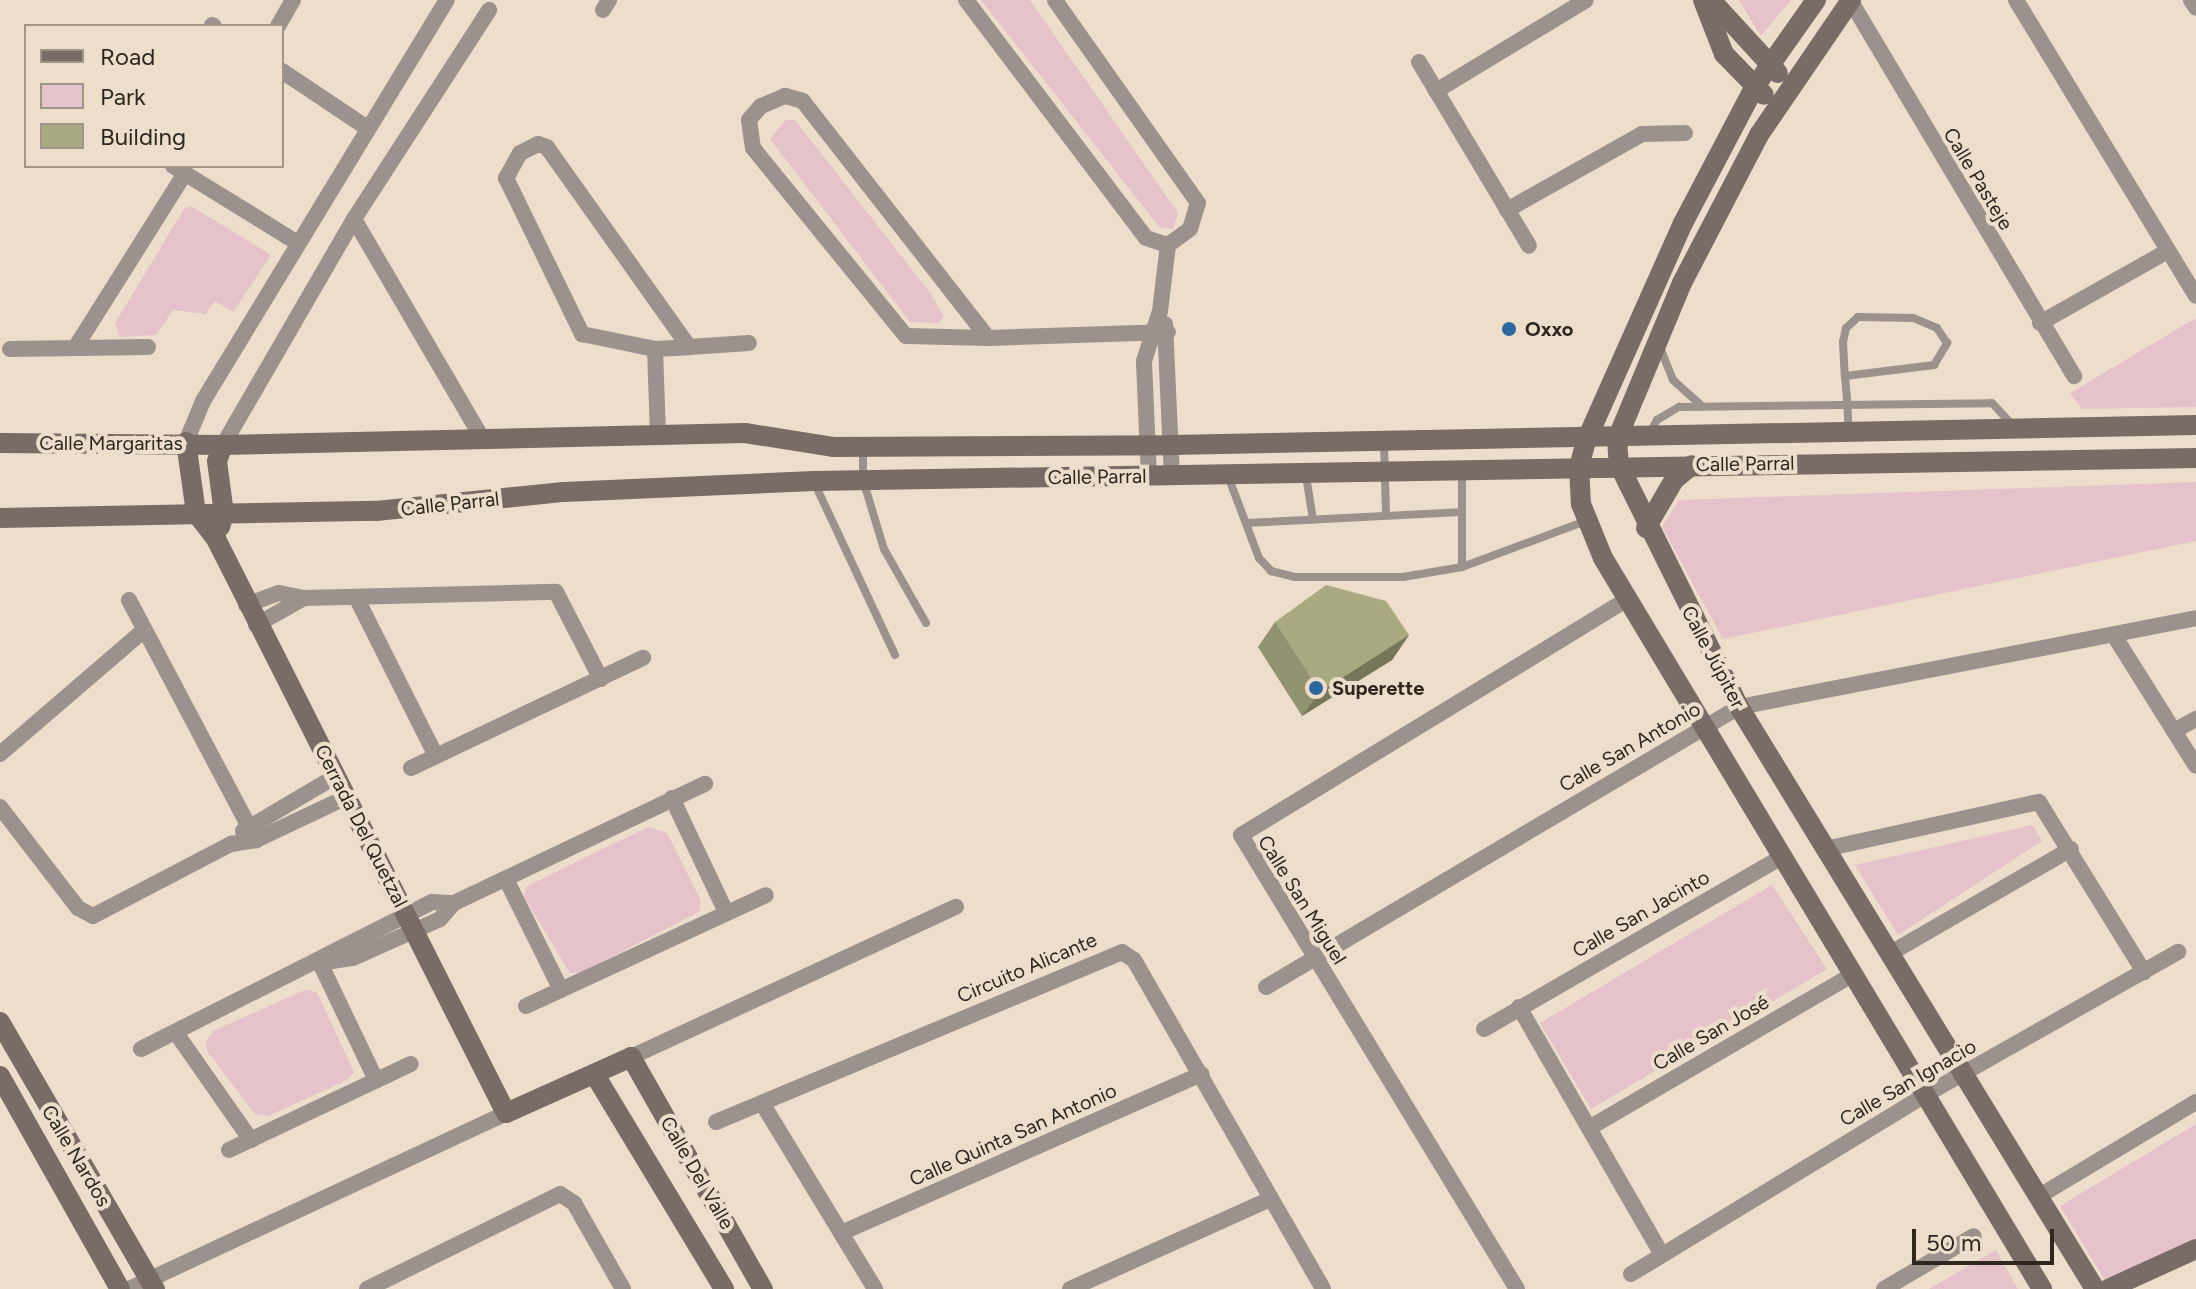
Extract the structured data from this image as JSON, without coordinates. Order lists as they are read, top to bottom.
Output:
{
  "streets": {
    "street": [
      "Calle Pasteje",
      "Calle Margaritas",
      "Calle Parral",
      "Calle Júpiter",
      "Calle San Antonio",
      "Cerrada Del Quetzal",
      "Calle San Miguel",
      "Calle San Jacinto",
      "Circuito Alicante",
      "Calle San José",
      "Calle San Ignacio",
      "Calle Quinta San Antonio",
      "Calle Nardos",
      "Calle Del Valle"
    ]
  },
  "crossings": [
    ["Calle Pasteje", "Calle Júpiter"],
    ["Calle Margaritas", "Calle Parral"],
    ["Calle Parral", "Calle Júpiter"],
    ["Calle Parral", "Cerrada Del Quetzal"],
    ["Calle Júpiter", "Calle San Antonio"],
    ["Calle Júpiter", "Calle San Miguel"],
    ["Calle Júpiter", "Calle San Jacinto"],
    ["Calle Júpiter", "Calle San José"],
    ["Calle Júpiter", "Calle San Ignacio"],
    ["Calle San Antonio", "Calle San Miguel"],
    ["Circuito Alicante", "Calle Quinta San Antonio"]
  ],
  "places": ["Oxxo", "Superette"],
  "legend": ["Road", "Park", "Building"],
  "scale_bar": "50 m"
}
